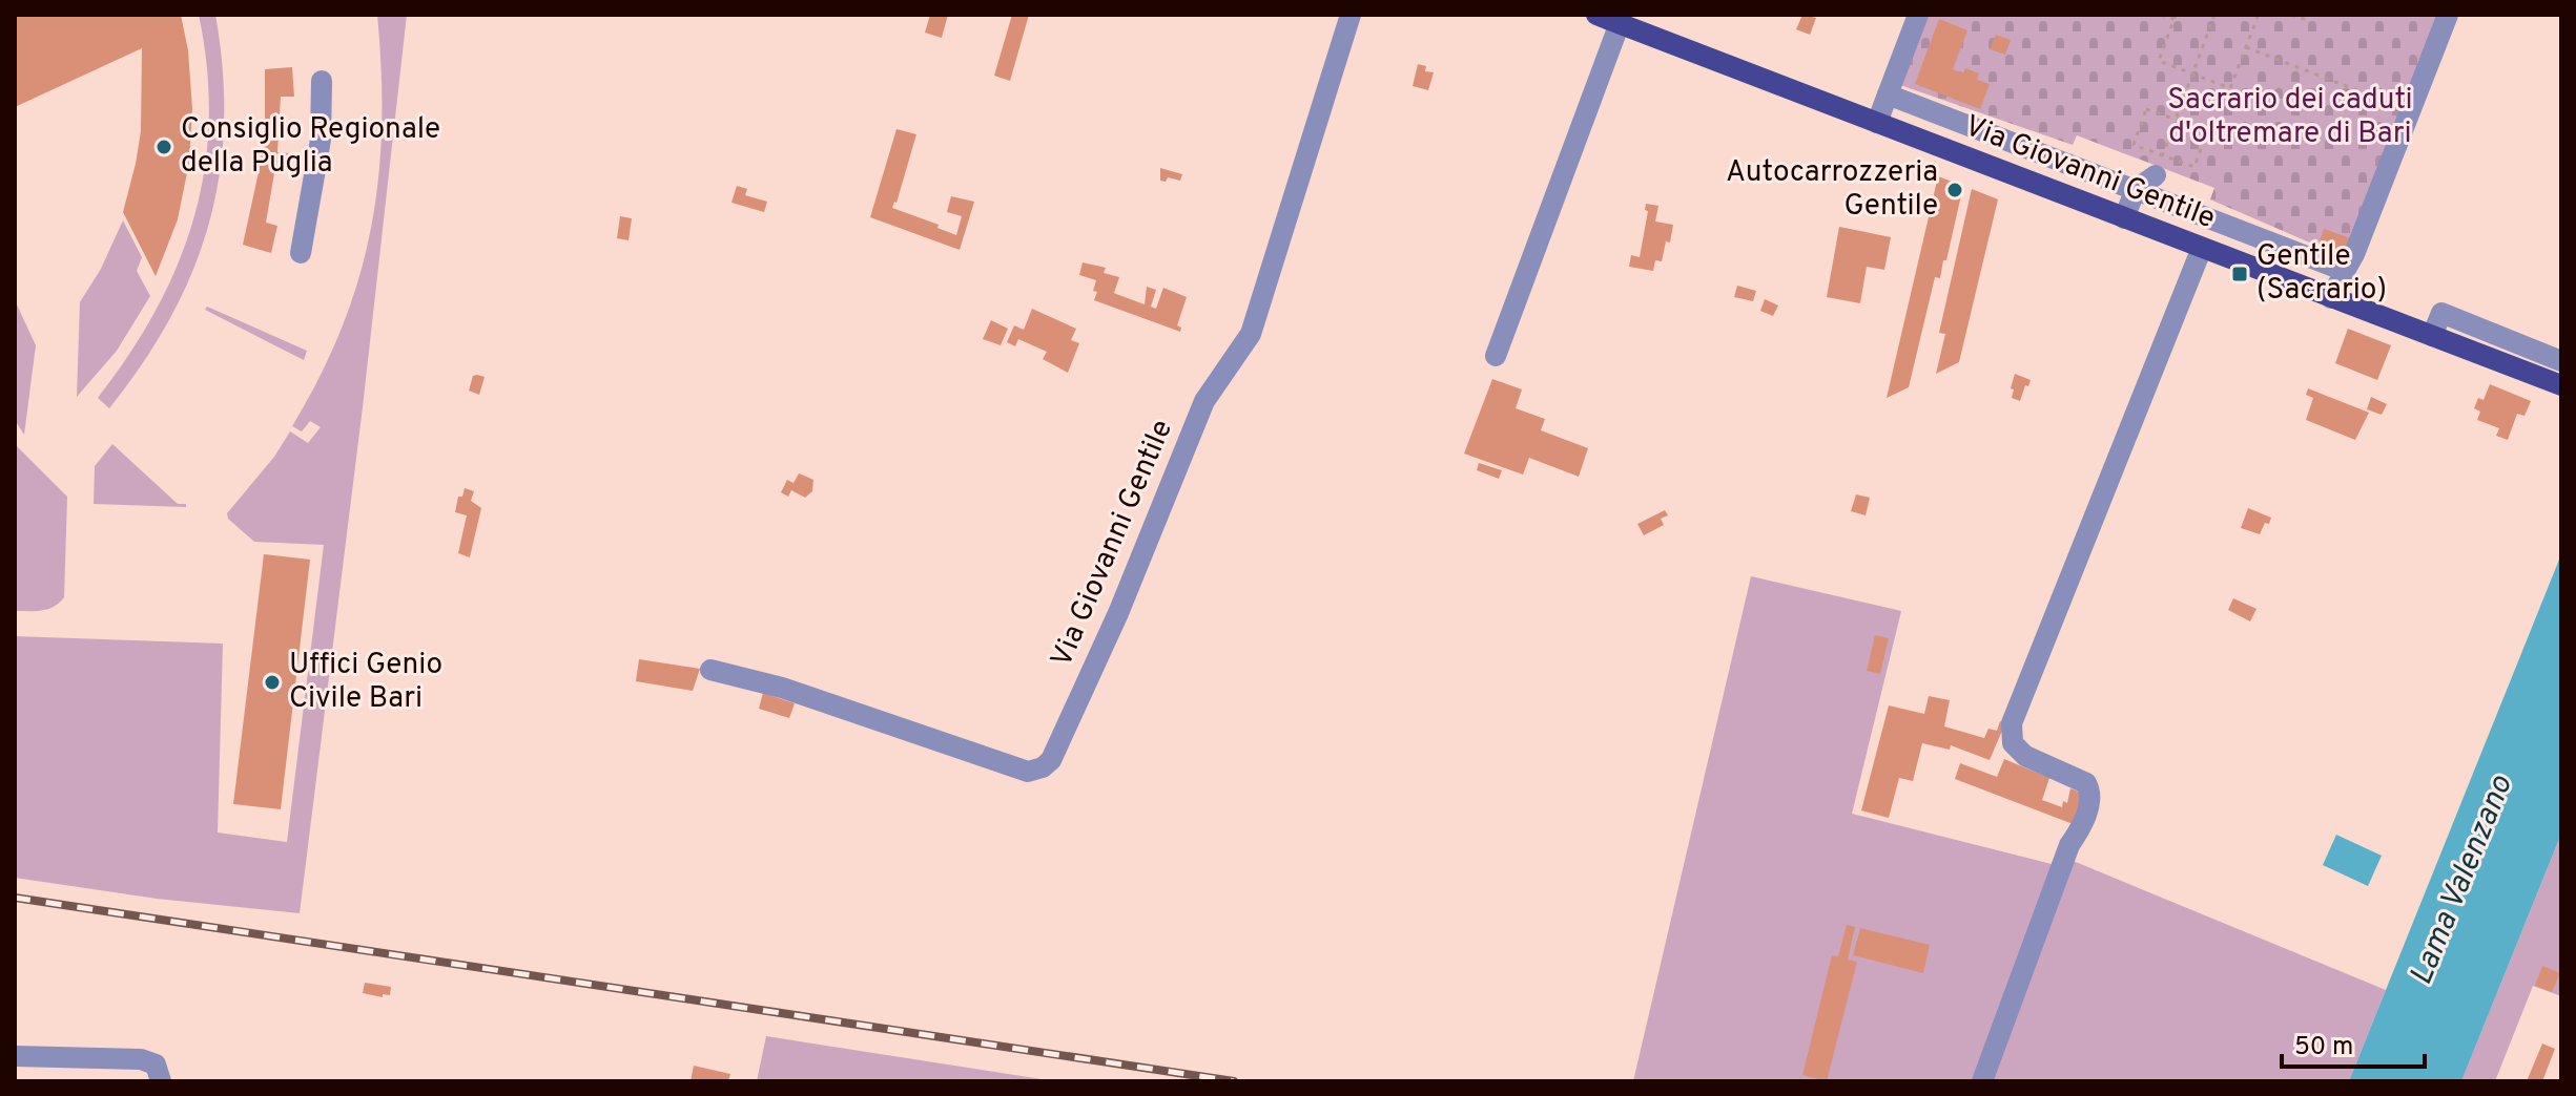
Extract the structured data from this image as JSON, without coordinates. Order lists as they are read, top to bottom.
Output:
{
  "streets": {
    "main road": ["Via Giovanni Gentile"]
  },
  "water": ["Lama Valenzano"],
  "parks": ["Sacrario dei caduti d'oltremare di Bari"],
  "places": {
    "other": ["Consiglio Regionale della Puglia", "Autocarrozzeria Gentile", "Uffici Genio Civile Bari"],
    "transit": ["Gentile (Sacrario)"]
  },
  "scale_bar": "50 m"
}
